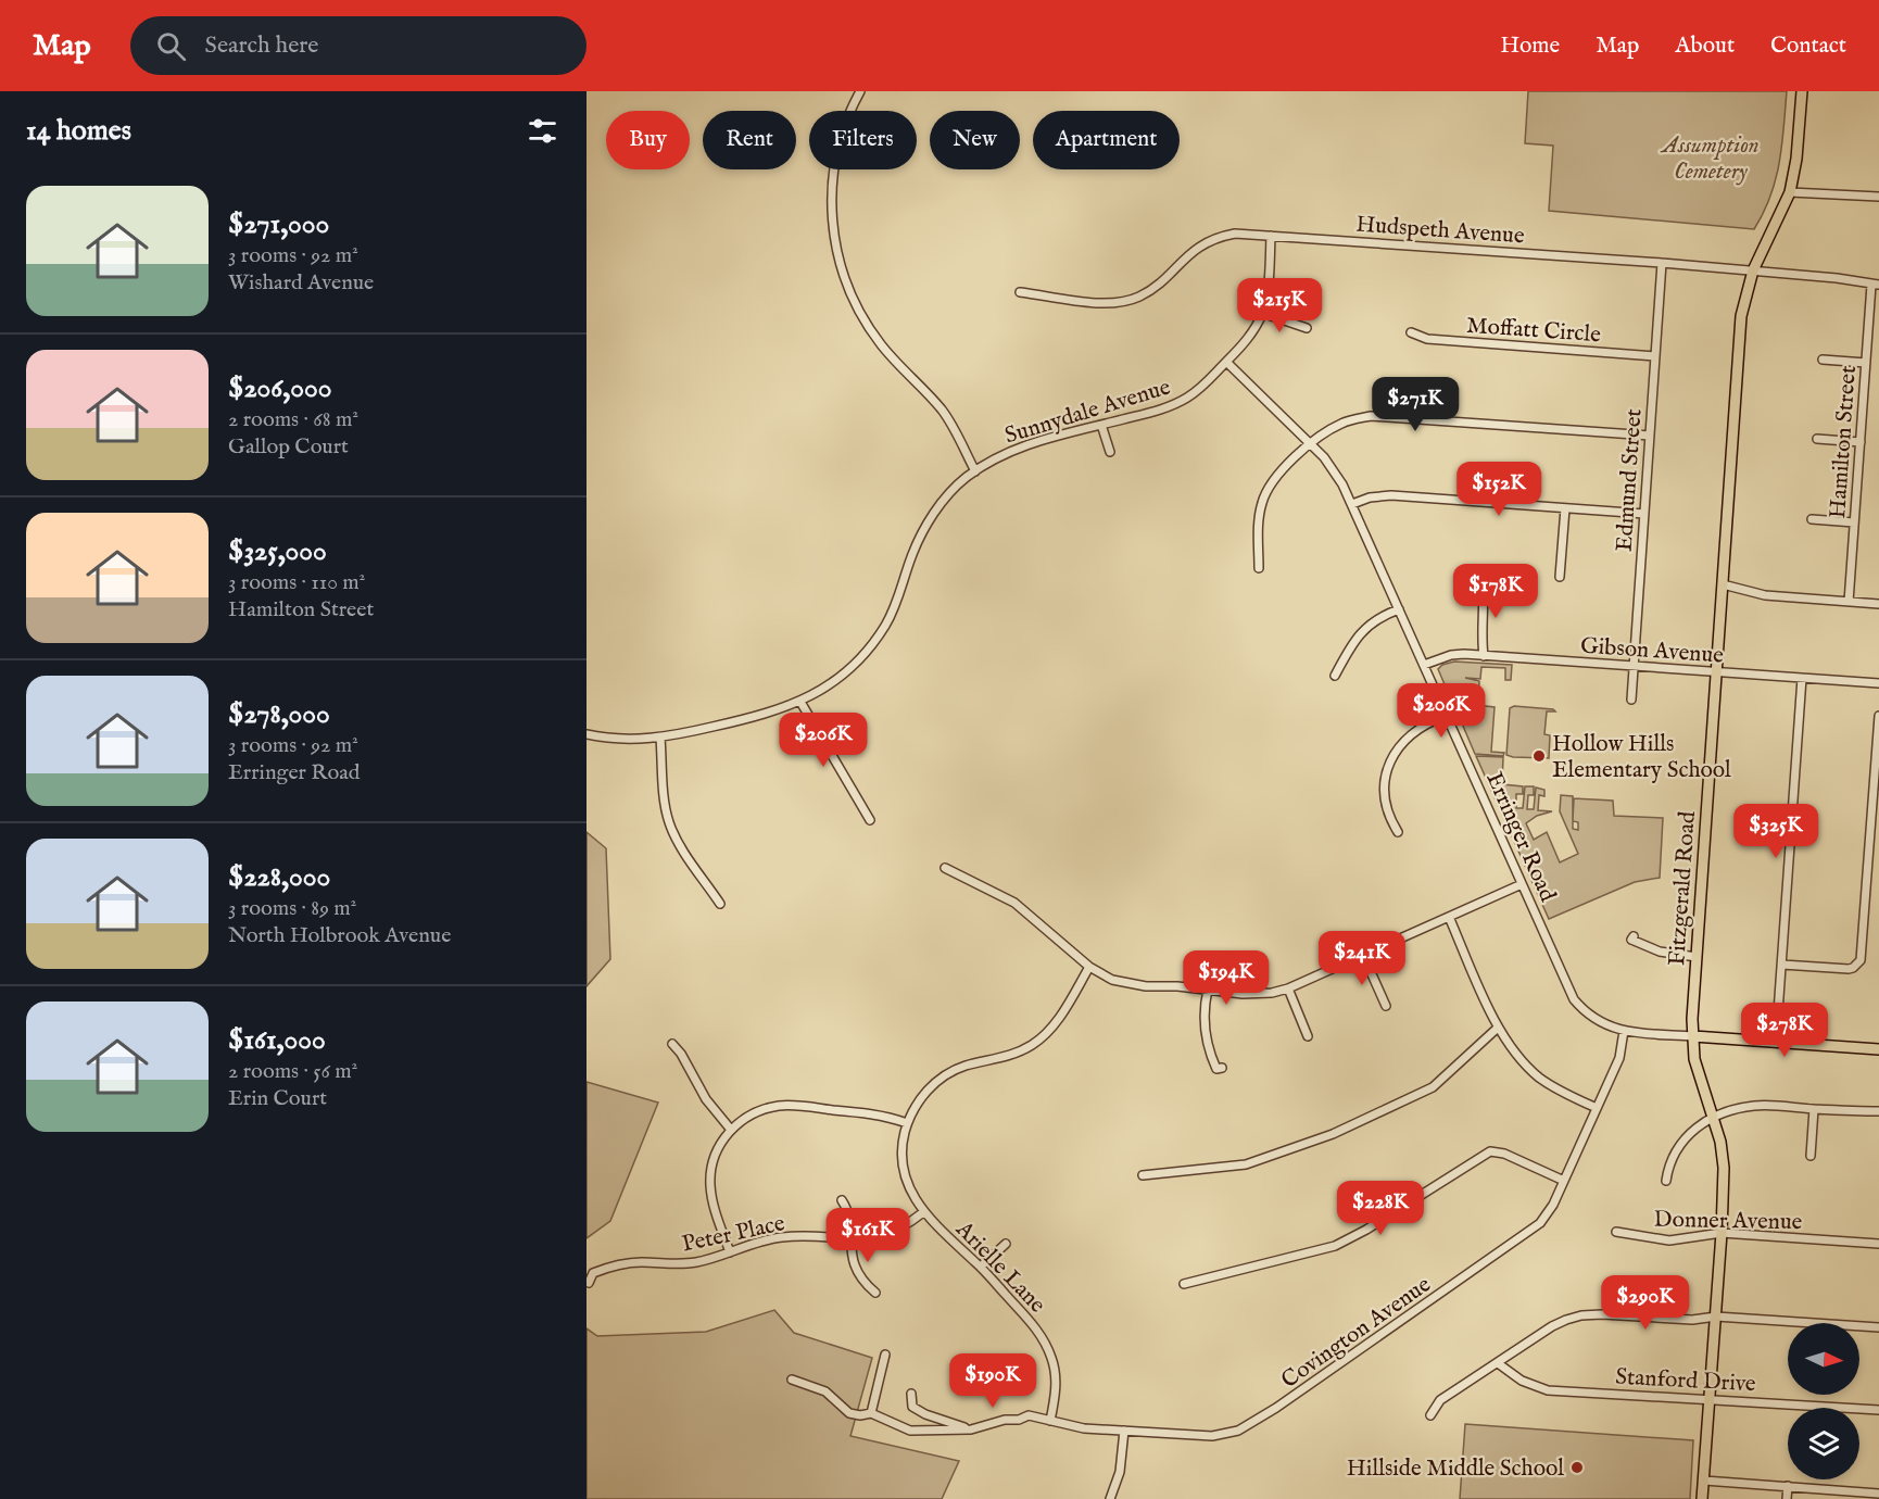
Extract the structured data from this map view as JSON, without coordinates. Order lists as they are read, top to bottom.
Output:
{
  "streets": {
    "main road": ["Erringer Road", "Fitzgerald Road"],
    "street": [
      "Hudspeth Avenue",
      "Moffatt Circle",
      "Sunnydale Avenue",
      "Hamilton Street",
      "Edmund Street",
      "Gibson Avenue",
      "Donner Avenue",
      "Peter Place",
      "Arielle Lane",
      "Covington Avenue",
      "Stanford Drive"
    ]
  },
  "crossings": [
    ["Hudspeth Avenue", "Sunnydale Avenue"],
    ["Hudspeth Avenue", "Hamilton Street"],
    ["Hudspeth Avenue", "Edmund Street"],
    ["Hudspeth Avenue", "Fitzgerald Road"],
    ["Moffatt Circle", "Edmund Street"],
    ["Sunnydale Avenue", "Erringer Road"],
    ["Edmund Street", "Gibson Avenue"],
    ["Gibson Avenue", "Erringer Road"],
    ["Gibson Avenue", "Fitzgerald Road"],
    ["Erringer Road", "Fitzgerald Road"],
    ["Erringer Road", "Covington Avenue"],
    ["Fitzgerald Road", "Donner Avenue"],
    ["Fitzgerald Road", "Stanford Drive"],
    ["Peter Place", "Arielle Lane"],
    ["Arielle Lane", "Covington Avenue"]
  ],
  "parks": ["Assumption Cemetery"],
  "places": ["Hollow Hills Elementary School", "Hillside Middle School"],
  "north": "right",
  "page": {
    "header": "Map",
    "search": "Search here",
    "nav": [
      "Home",
      "Map",
      "About",
      "Contact"
    ],
    "heading": "14 homes",
    "chip": [
      "Buy",
      "Rent",
      "Filters",
      "New",
      "Apartment"
    ],
    "list": [
      {
        "name": "$271,000",
        "note": "3 rooms · 92 m² · Wishard Avenue"
      },
      {
        "name": "$206,000",
        "note": "2 rooms · 68 m² · Gallop Court"
      },
      {
        "name": "$325,000",
        "note": "3 rooms · 110 m² · Hamilton Street"
      },
      {
        "name": "$278,000",
        "note": "3 rooms · 92 m² · Erringer Road"
      },
      {
        "name": "$228,000",
        "note": "3 rooms · 89 m² · North Holbrook Avenue"
      },
      {
        "name": "$161,000",
        "note": "2 rooms · 56 m² · Erin Court"
      }
    ],
    "price": [
      "$215K",
      "$271K",
      "$152K",
      "$178K",
      "$206K",
      "$206K",
      "$325K",
      "$241K",
      "$194K",
      "$278K",
      "$228K",
      "$161K",
      "$290K",
      "$190K"
    ]
  }
}
